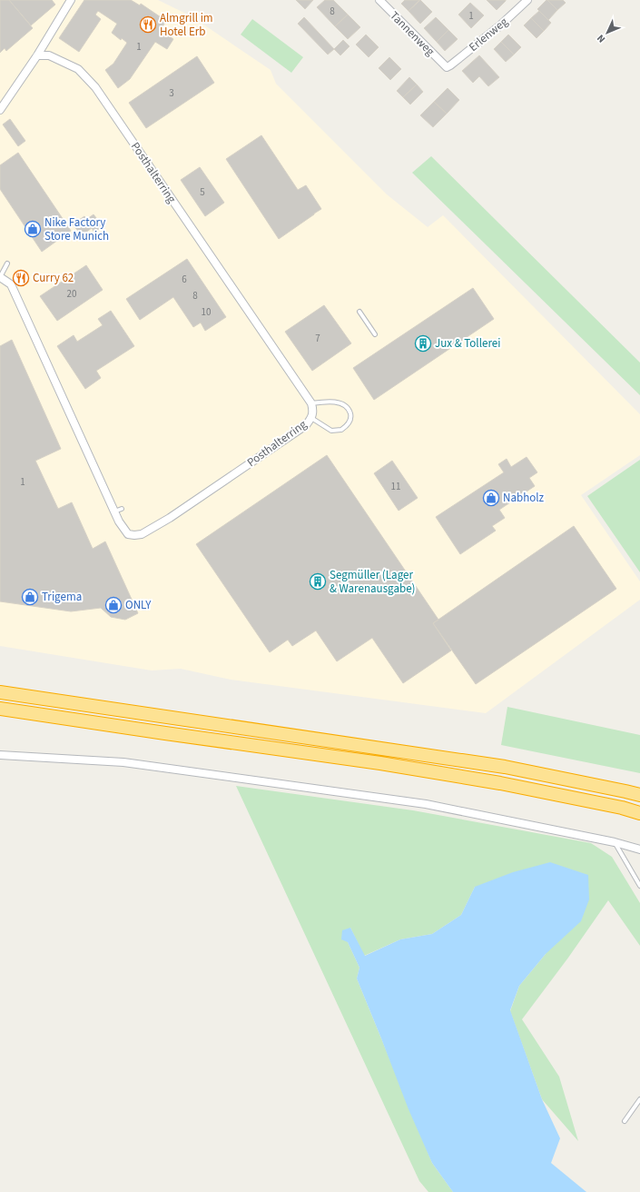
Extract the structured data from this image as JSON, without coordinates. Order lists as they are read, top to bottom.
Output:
{
  "streets": {
    "street": ["Tannenweg", "Erlenweg", "Posthalterring"]
  },
  "crossings": [
    ["Tannenweg", "Erlenweg"]
  ],
  "places": {
    "restaurant": ["Almgrill im Hotel Erb", "Curry 62"],
    "shop": [
      "Nike Factory Store Munich",
      "Nabholz",
      "Trigema",
      "ONLY"
    ],
    "building": ["Jux & Tollerei", "Segmüller (Lager & Warenausgabe)"]
  },
  "house_numbers": [
    "8",
    "1",
    "1",
    "3",
    "5",
    "6",
    "20",
    "8",
    "10",
    "7",
    "1",
    "11"
  ],
  "north": "bottom left"
}
